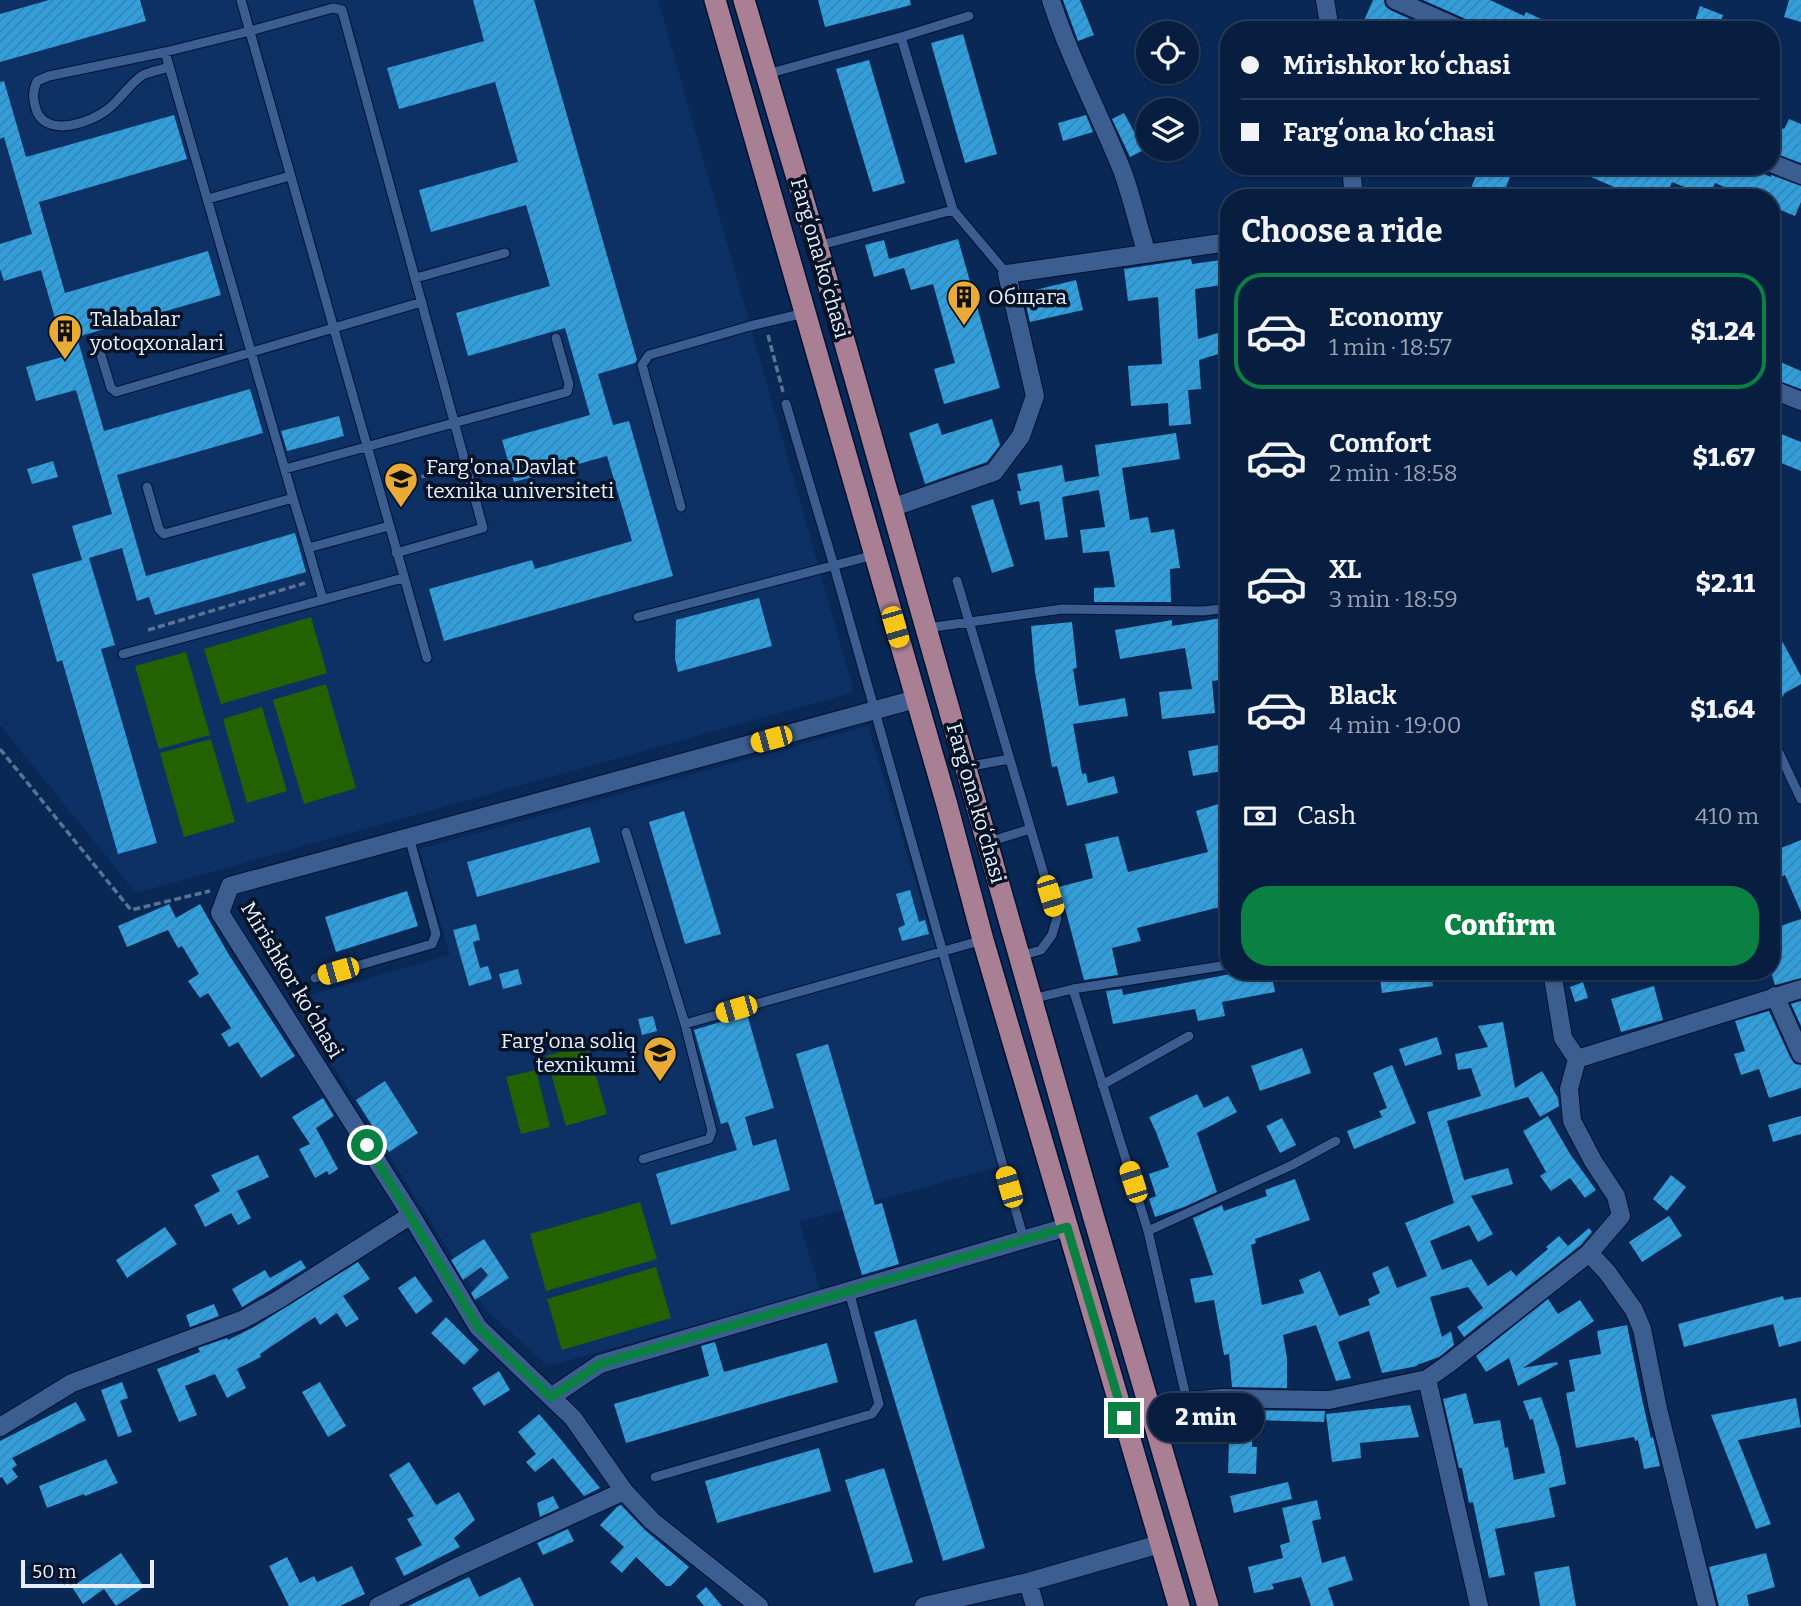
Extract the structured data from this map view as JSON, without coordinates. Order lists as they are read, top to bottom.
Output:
{
  "streets": {
    "main road": ["Fargʻona koʻchasi"],
    "street": ["Mirishkor koʻchasi"]
  },
  "crossings": [
    ["Fargʻona koʻchasi", "Mirishkor koʻchasi"]
  ],
  "places": {
    "building": ["Общага", "Talabalar yotoqxonalari"],
    "school or university": ["Farg'ona Davlat texnika universiteti", "Farg'ona soliq texnikumi"]
  },
  "scale_bar": "50 m",
  "page": {
    "banner": ["Mirishkor koʻchasi", "Fargʻona koʻchasi"],
    "heading": "Choose a ride",
    "list": [
      {
        "name": "Economy",
        "note": "1 min · 18:57",
        "value": "$1.24"
      },
      {
        "name": "Comfort",
        "note": "2 min · 18:58",
        "value": "$1.67"
      },
      {
        "name": "XL",
        "note": "3 min · 18:59",
        "value": "$2.11"
      },
      {
        "name": "Black",
        "note": "4 min · 19:00",
        "value": "$1.64"
      }
    ],
    "pay": ["Cash", "410 m"],
    "buttons": "Confirm",
    "bubble": "2 min",
    "scale": "50 m"
  }
}
